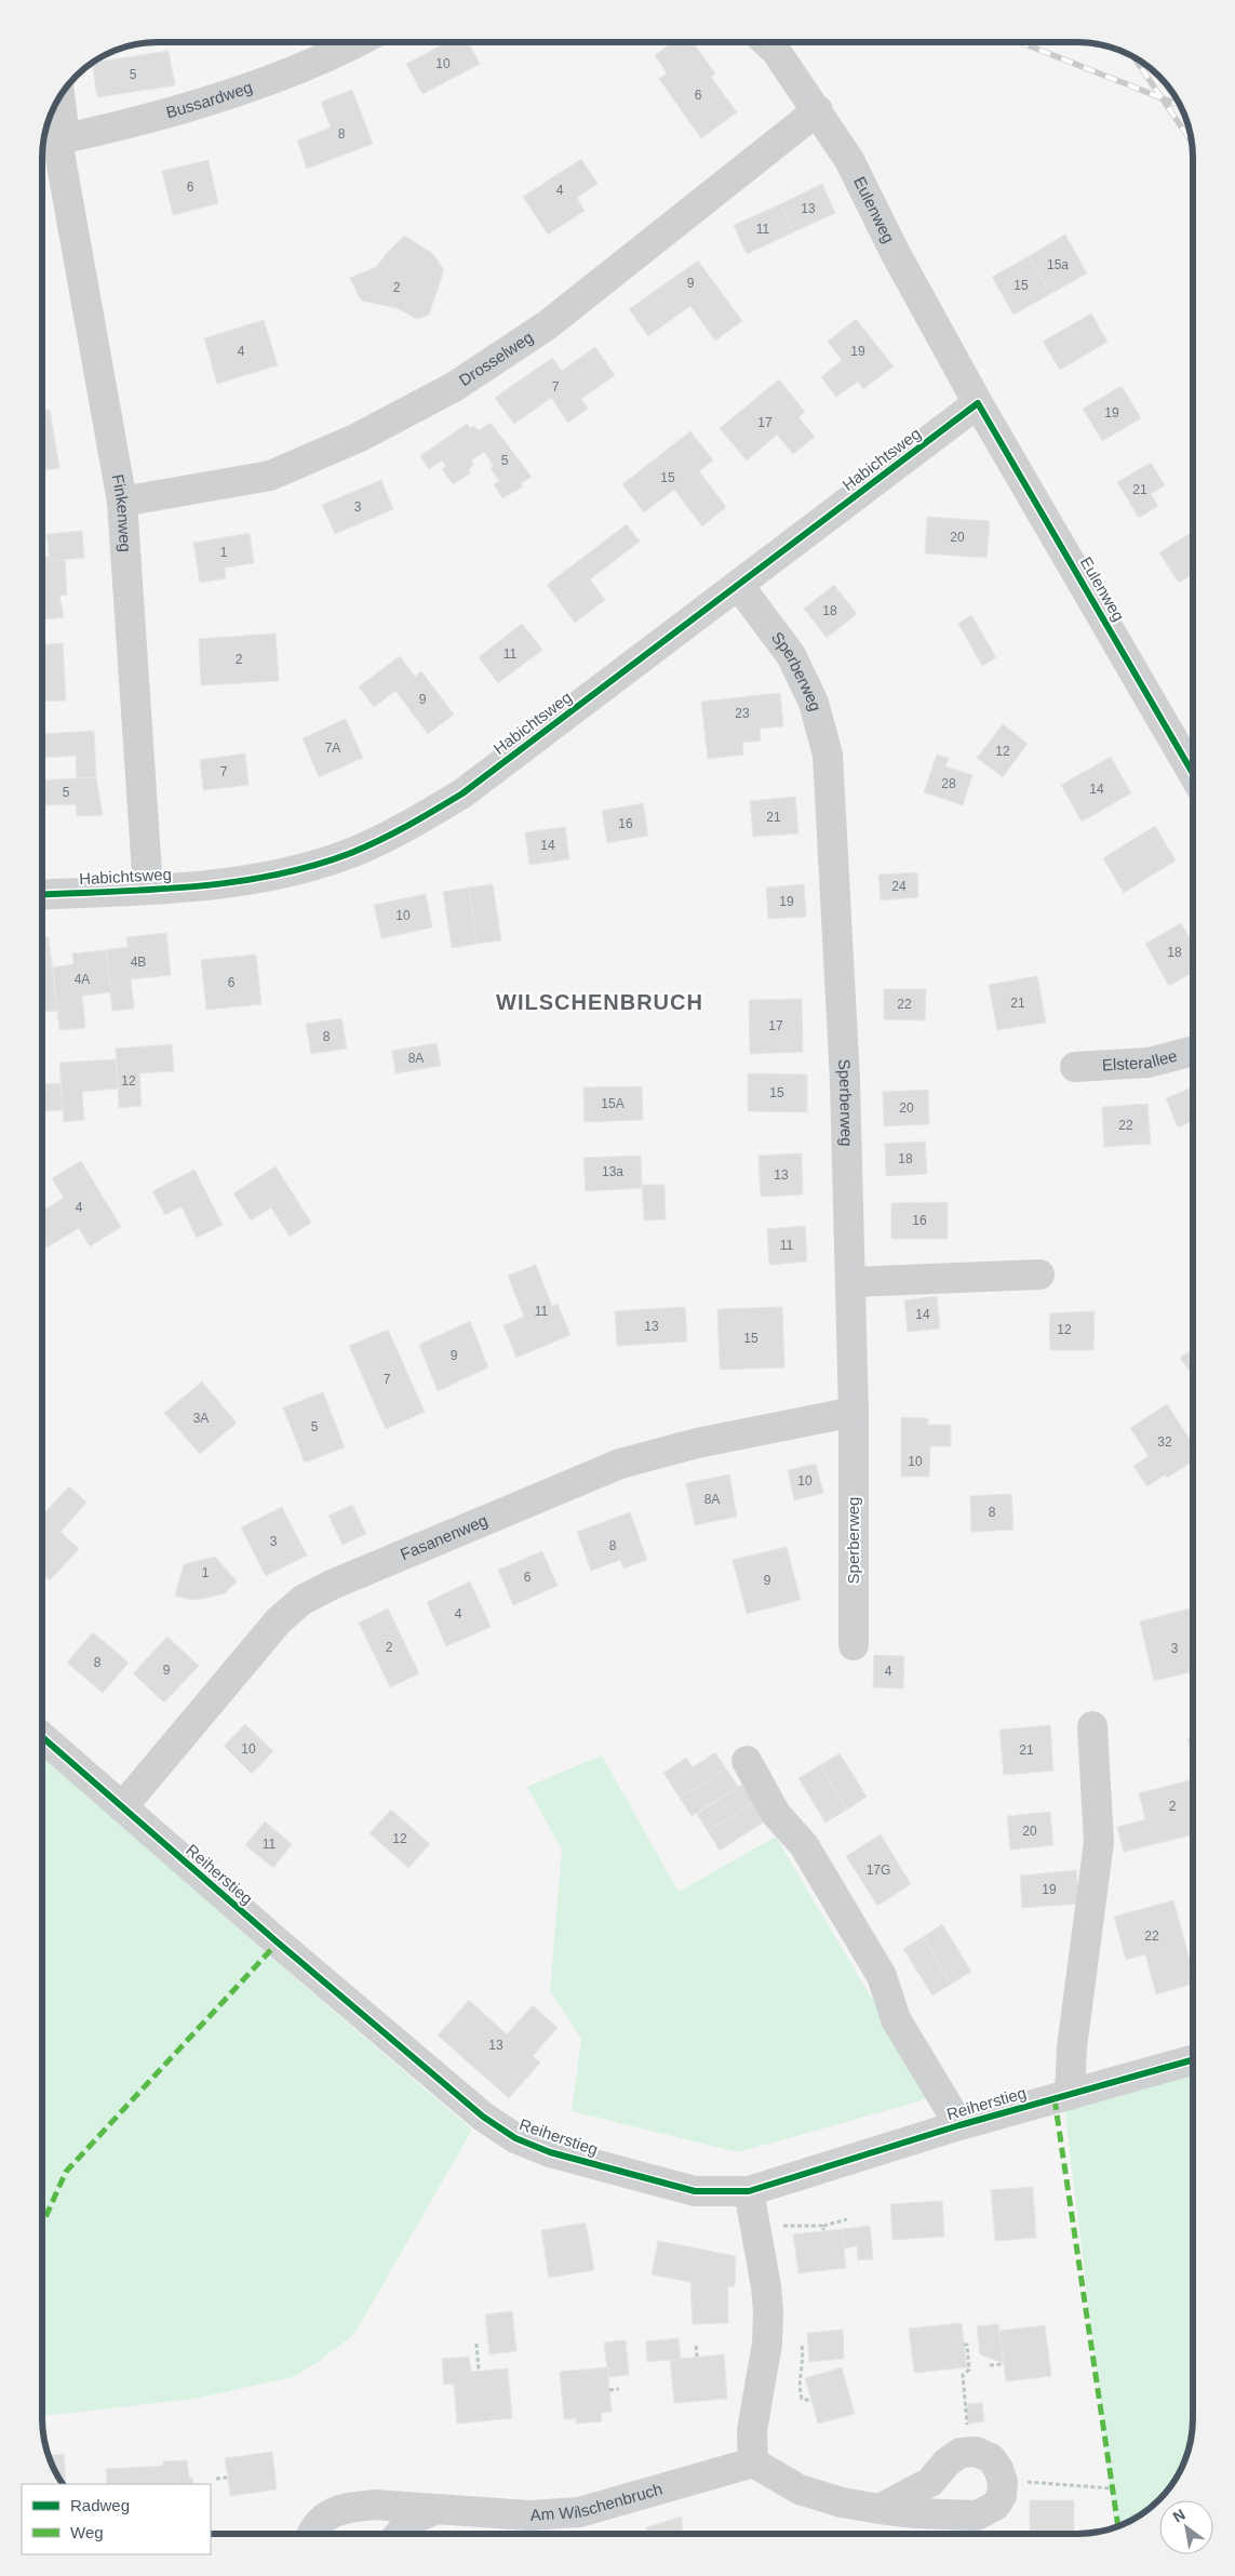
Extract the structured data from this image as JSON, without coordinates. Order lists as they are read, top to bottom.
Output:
{
  "streets": {
    "street": [
      "Bussardweg",
      "Eulenweg",
      "Drosselweg",
      "Habichtsweg",
      "Finkenweg",
      "Sperberweg",
      "Elsterallee",
      "Fasanenweg",
      "Reiherstieg",
      "Am Wilschenbruch"
    ]
  },
  "crossings": [
    ["Bussardweg", "Finkenweg"],
    ["Eulenweg", "Drosselweg"],
    ["Eulenweg", "Habichtsweg"],
    ["Drosselweg", "Finkenweg"],
    ["Habichtsweg", "Finkenweg"],
    ["Habichtsweg", "Sperberweg"],
    ["Sperberweg", "Fasanenweg"],
    ["Fasanenweg", "Reiherstieg"]
  ],
  "districts": ["WILSCHENBRUCH"],
  "house_numbers": [
    "10",
    "5",
    "6",
    "8",
    "6",
    "4",
    "13",
    "11",
    "15a",
    "9",
    "15",
    "2",
    "4",
    "19",
    "7",
    "19",
    "17",
    "5",
    "15",
    "21",
    "3",
    "20",
    "1",
    "18",
    "11",
    "2",
    "9",
    "23",
    "7A",
    "12",
    "7",
    "28",
    "14",
    "5",
    "21",
    "16",
    "14",
    "24",
    "19",
    "10",
    "18",
    "4B",
    "4A",
    "6",
    "21",
    "22",
    "17",
    "8",
    "8A",
    "12",
    "15",
    "15A",
    "20",
    "22",
    "18",
    "13a",
    "13",
    "4",
    "16",
    "11",
    "11",
    "14",
    "13",
    "12",
    "15",
    "9",
    "7",
    "3A",
    "5",
    "32",
    "10",
    "10",
    "8A",
    "8",
    "3",
    "8",
    "1",
    "6",
    "9",
    "4",
    "2",
    "3",
    "8",
    "9",
    "4",
    "10",
    "21",
    "2",
    "20",
    "12",
    "11",
    "17G",
    "19",
    "22",
    "13"
  ],
  "legend": ["Radweg", "Weg"],
  "north": "top left"
}
